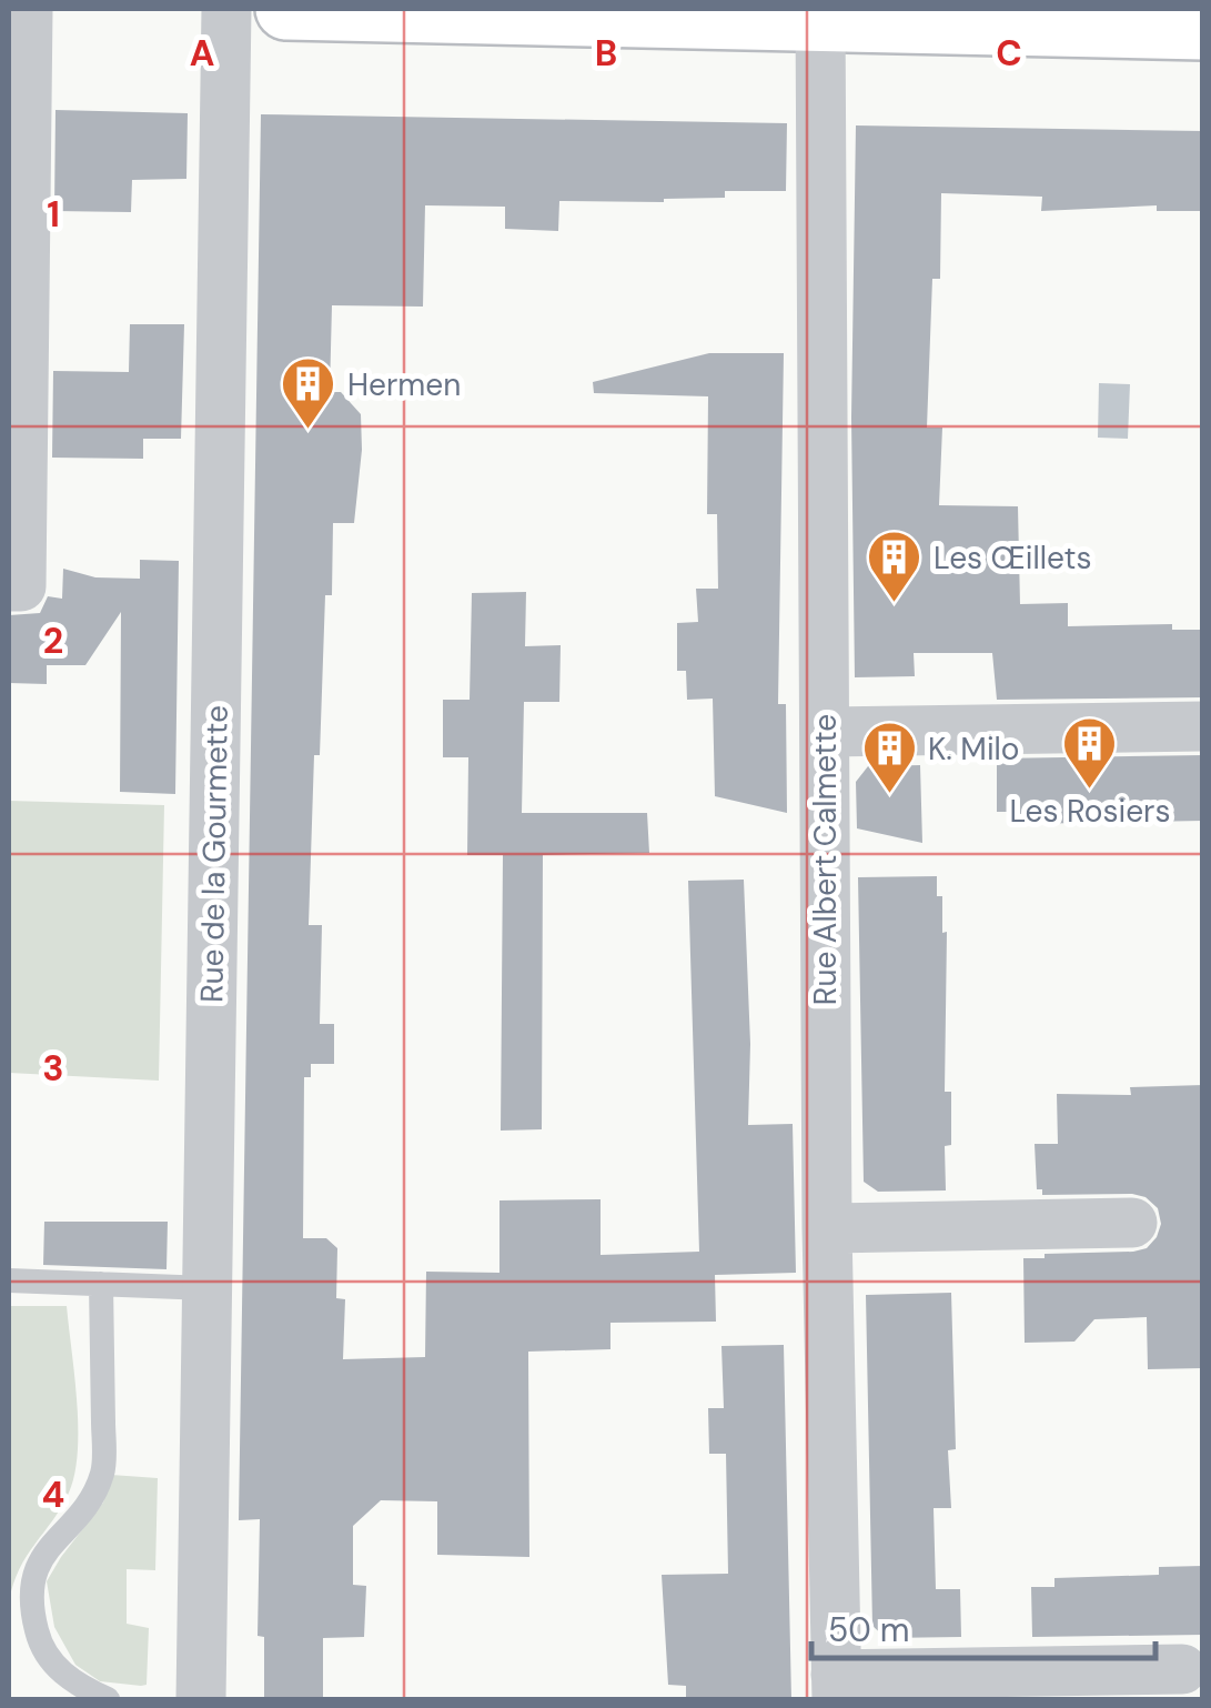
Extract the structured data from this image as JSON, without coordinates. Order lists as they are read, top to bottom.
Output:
{
  "streets": {
    "street": ["Rue de la Gourmette", "Rue Albert Calmette"]
  },
  "places": {
    "building": [
      "Hermen",
      "Les Œillets",
      "Les Rosiers",
      "K. Milo"
    ]
  },
  "scale_bar": "50 m",
  "grid": {
    "columns": ["A", "B", "C"],
    "rows": [
      "1",
      "2",
      "3",
      "4"
    ]
  }
}
